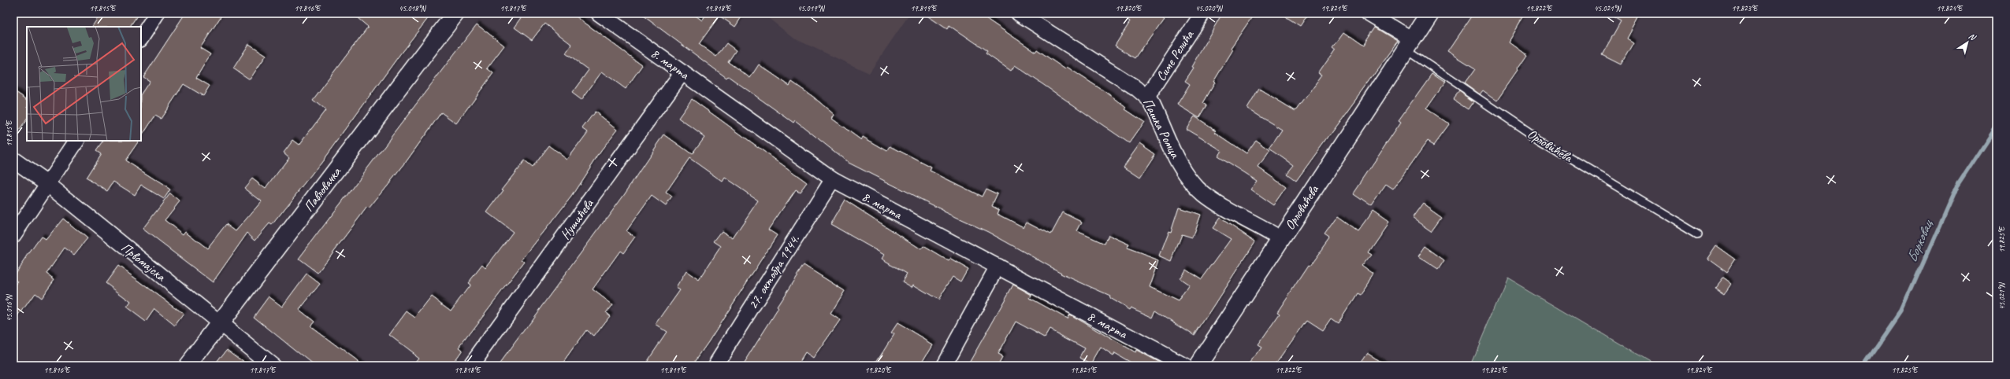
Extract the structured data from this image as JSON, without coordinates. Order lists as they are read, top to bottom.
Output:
{
  "streets": {
    "street": [
      "Симе Релића",
      "8. марта",
      "Пашка Ромца",
      "Орловићева",
      "Павловачка",
      "Нушићева",
      "Првомајска",
      "27. октобра 1944."
    ]
  },
  "crossings": [
    ["Симе Релића", "Пашка Ромца"],
    ["8. марта", "Нушићева"],
    ["8. марта", "27. октобра 1944."],
    ["Пашка Ромца", "Орловићева"],
    ["Павловачка", "Првомајска"]
  ],
  "water": ["Борковац"],
  "north": "top right",
  "coordinates": [
    "19.815°E",
    "19.816°E",
    "45.018°N",
    "19.817°E",
    "19.818°E",
    "45.019°N",
    "19.819°E",
    "19.820°E",
    "45.020°N",
    "19.821°E",
    "19.822°E",
    "45.021°N",
    "19.823°E",
    "19.824°E",
    "19.825°E",
    "45.016°N"
  ]
}
